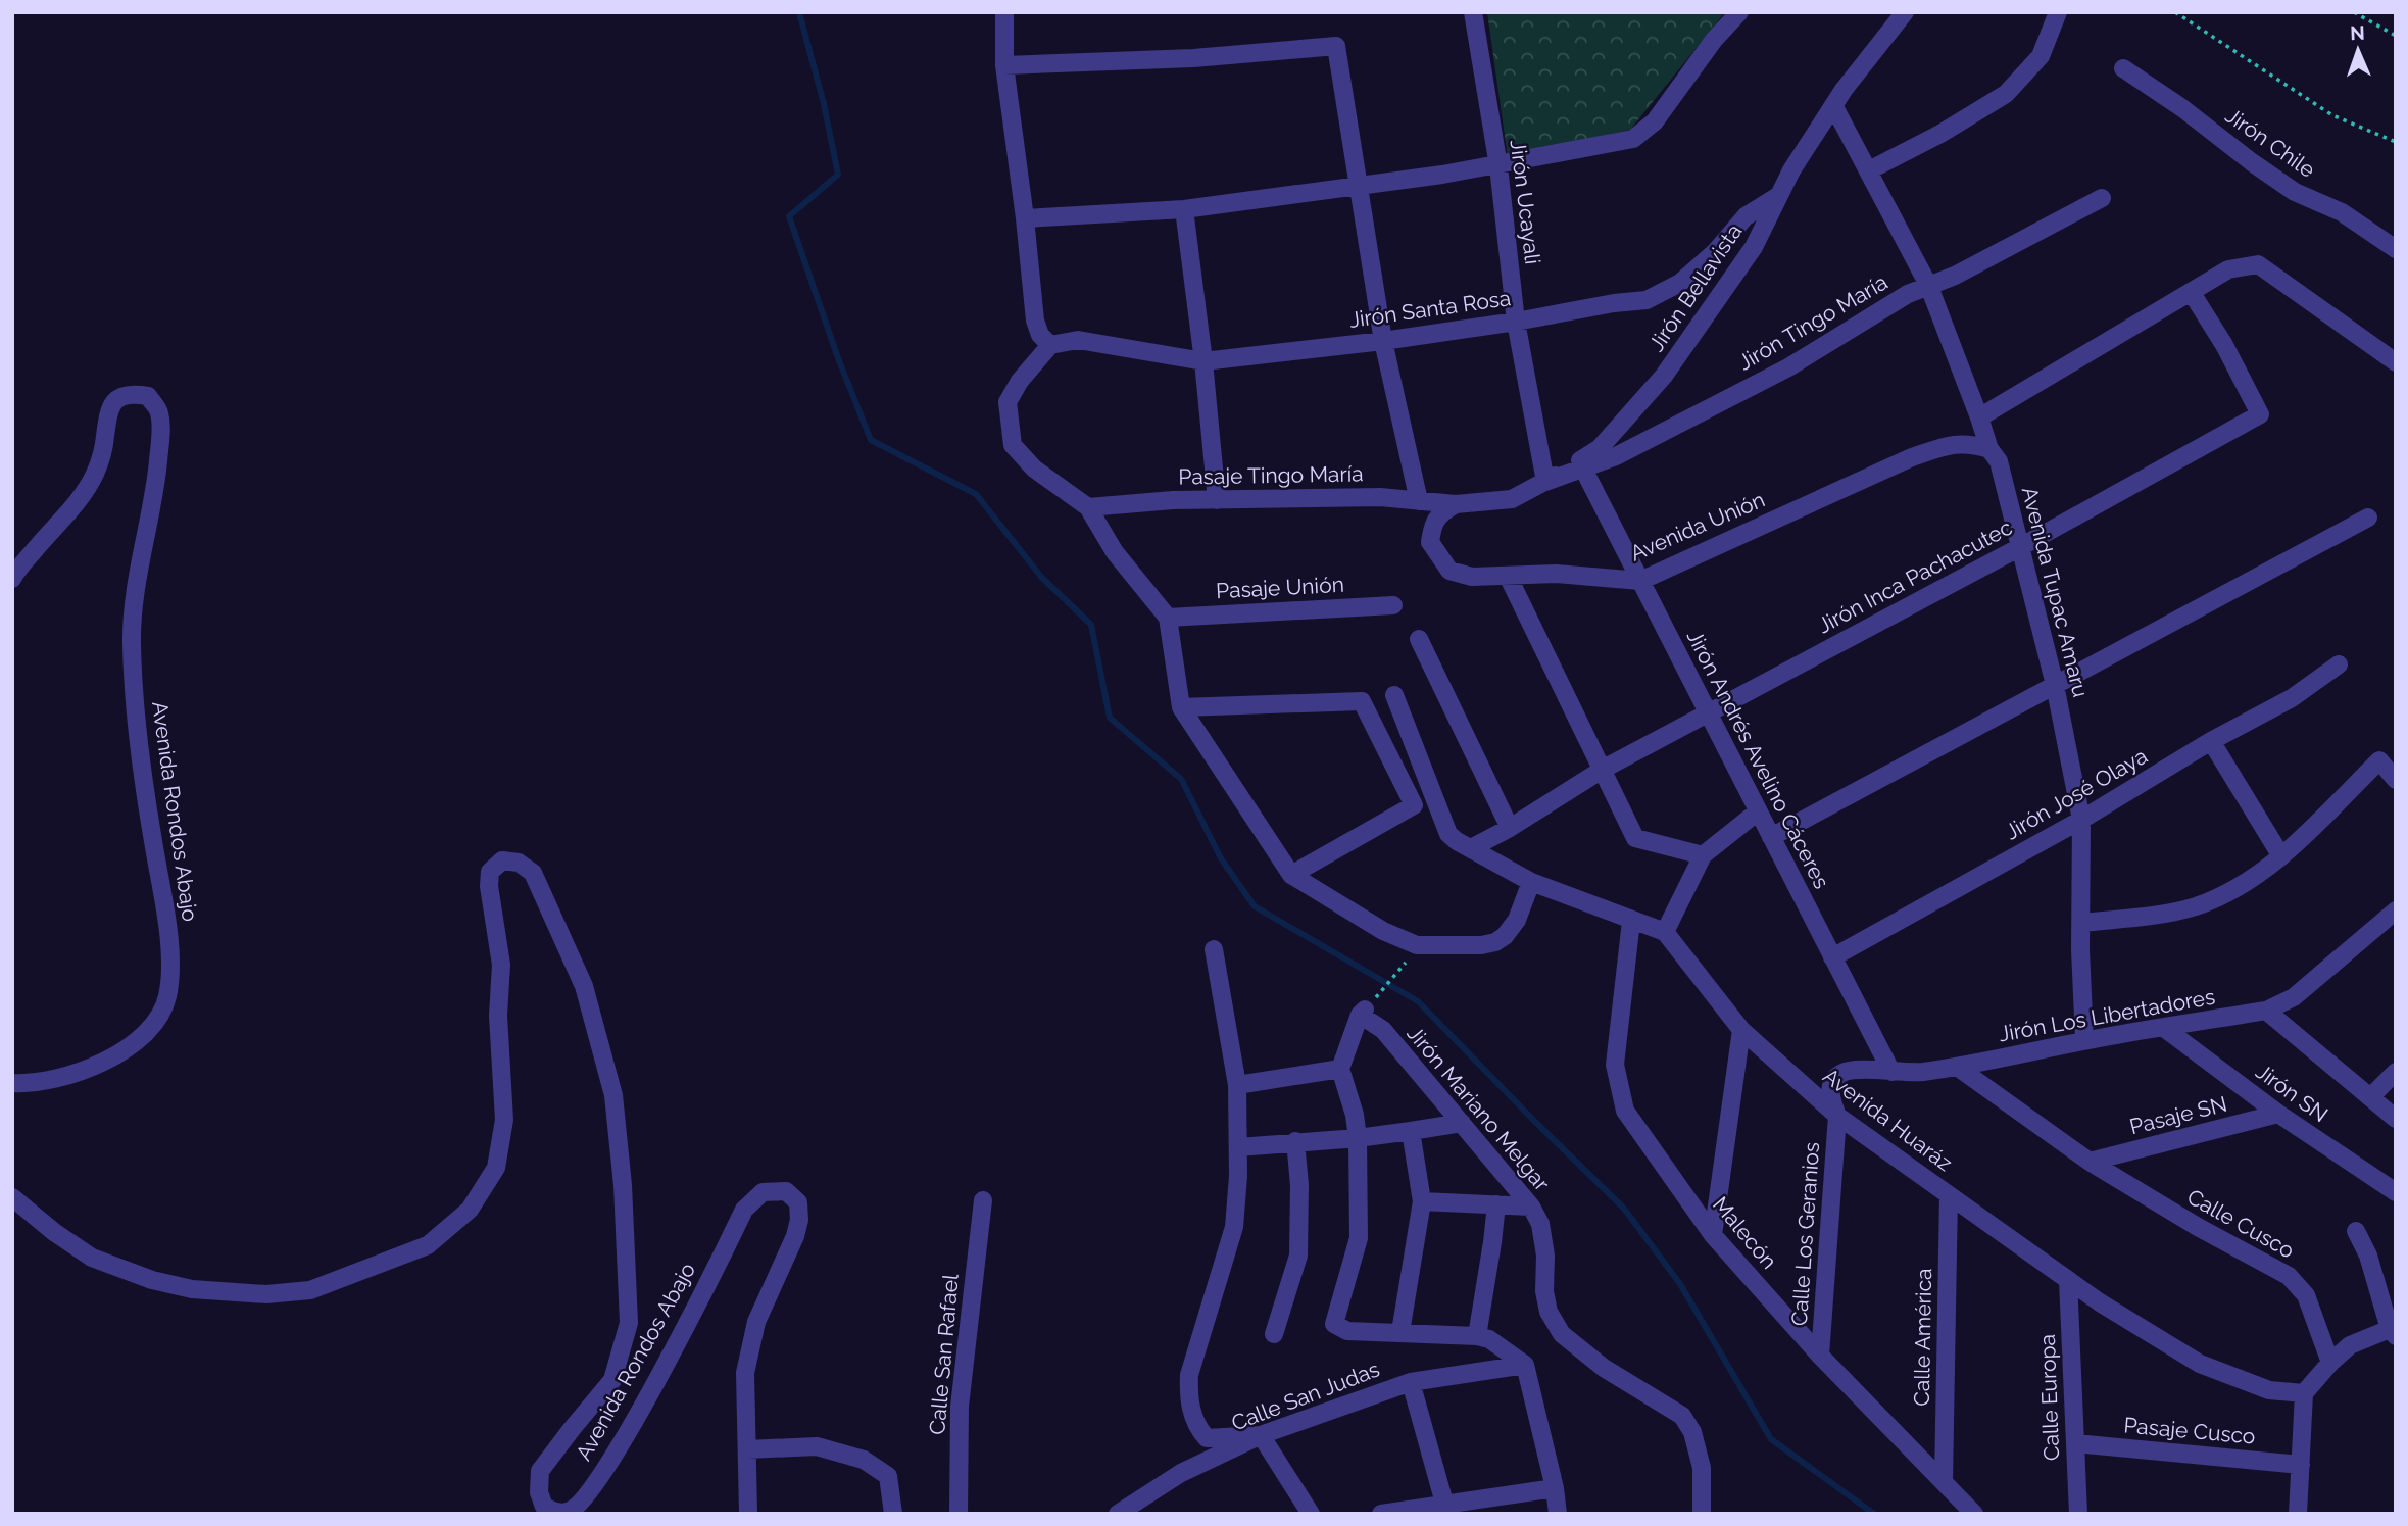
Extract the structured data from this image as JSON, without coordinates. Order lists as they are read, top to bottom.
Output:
{
  "streets": {
    "street": [
      "Jirón Chile",
      "Jirón Ucayali",
      "Jirón Bellavista",
      "Jirón Santa Rosa",
      "Jirón Tingo María",
      "Pasaje Tingo María",
      "Avenida Unión",
      "Jirón Inca Pachacutec",
      "Pasaje Unión",
      "Avenida Tupac Amaru",
      "Jirón Andrés Avelino Cáceres",
      "Jirón José Olaya",
      "Avenida Rondos Abajo",
      "Jirón Los Libertadores",
      "Jirón SN",
      "Jirón Mariano Melgar",
      "Pasaje SN",
      "Avenida Huaráz",
      "Calle Cusco",
      "Malecón",
      "Calle Los Geranios",
      "Calle América",
      "Calle San Rafael",
      "Calle San Judas",
      "Calle Europa",
      "Pasaje Cusco"
    ]
  },
  "crossings": [
    ["Jirón Ucayali", "Jirón Bellavista"],
    ["Jirón Ucayali", "Jirón Santa Rosa"],
    ["Jirón Ucayali", "Jirón Tingo María"],
    ["Jirón Bellavista", "Jirón Santa Rosa"],
    ["Jirón Bellavista", "Jirón Tingo María"],
    ["Jirón Bellavista", "Pasaje Tingo María"],
    ["Jirón Bellavista", "Avenida Unión"],
    ["Jirón Bellavista", "Avenida Tupac Amaru"],
    ["Jirón Santa Rosa", "Pasaje Tingo María"],
    ["Jirón Tingo María", "Avenida Tupac Amaru"],
    ["Jirón Tingo María", "Jirón Andrés Avelino Cáceres"],
    ["Pasaje Tingo María", "Avenida Unión"],
    ["Avenida Unión", "Avenida Tupac Amaru"],
    ["Avenida Unión", "Jirón Andrés Avelino Cáceres"],
    ["Jirón Inca Pachacutec", "Avenida Tupac Amaru"],
    ["Jirón Inca Pachacutec", "Jirón Andrés Avelino Cáceres"],
    ["Avenida Tupac Amaru", "Jirón José Olaya"],
    ["Avenida Tupac Amaru", "Jirón Los Libertadores"],
    ["Jirón Andrés Avelino Cáceres", "Jirón José Olaya"],
    ["Jirón Andrés Avelino Cáceres", "Jirón Los Libertadores"],
    ["Jirón Los Libertadores", "Jirón SN"],
    ["Jirón Los Libertadores", "Avenida Huaráz"],
    ["Jirón Los Libertadores", "Calle Cusco"],
    ["Jirón Los Libertadores", "Calle Los Geranios"],
    ["Jirón SN", "Pasaje SN"],
    ["Pasaje SN", "Calle Cusco"],
    ["Avenida Huaráz", "Calle Los Geranios"],
    ["Avenida Huaráz", "Calle América"],
    ["Avenida Huaráz", "Calle Europa"],
    ["Malecón", "Calle Los Geranios"],
    ["Malecón", "Calle América"],
    ["Calle Europa", "Pasaje Cusco"]
  ],
  "north": "top"
}
